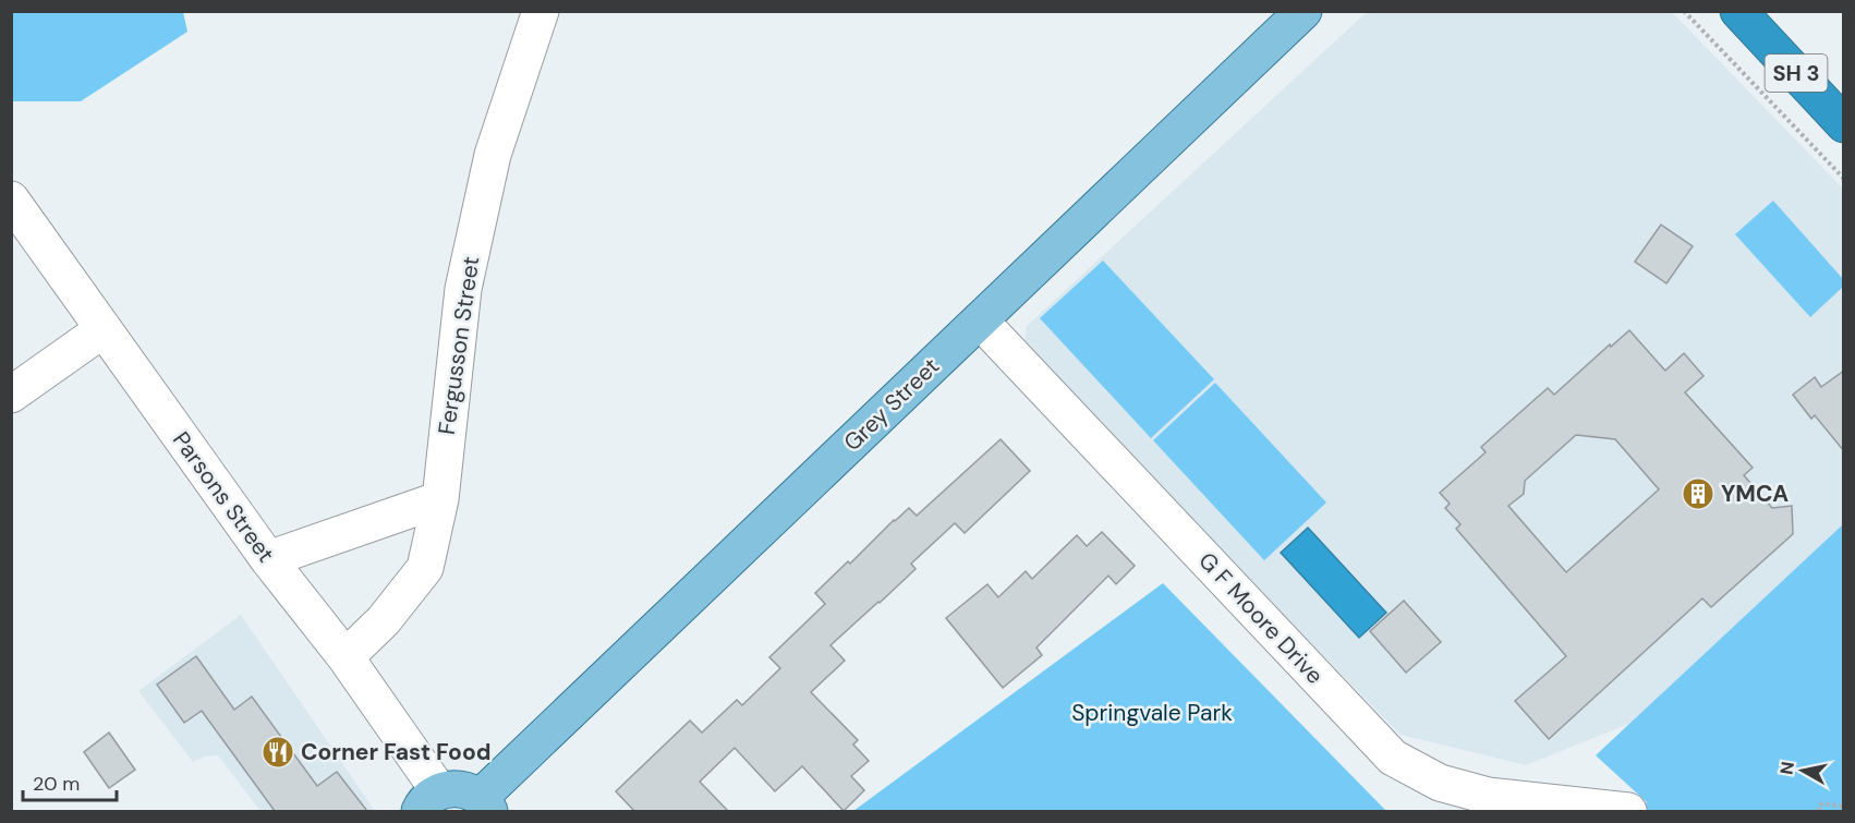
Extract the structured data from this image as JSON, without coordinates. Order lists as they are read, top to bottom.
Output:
{
  "streets": {
    "highway": ["SH 3"],
    "main road": ["Grey Street"],
    "street": ["Fergusson Street", "Parsons Street", "G F Moore Drive"]
  },
  "crossings": [
    ["Fergusson Street", "Parsons Street"],
    ["Grey Street", "G F Moore Drive"]
  ],
  "parks": ["Springvale Park"],
  "places": {
    "building": ["YMCA"],
    "restaurant": ["Corner Fast Food"]
  },
  "scale_bar": "20 m",
  "north": "left"
}
